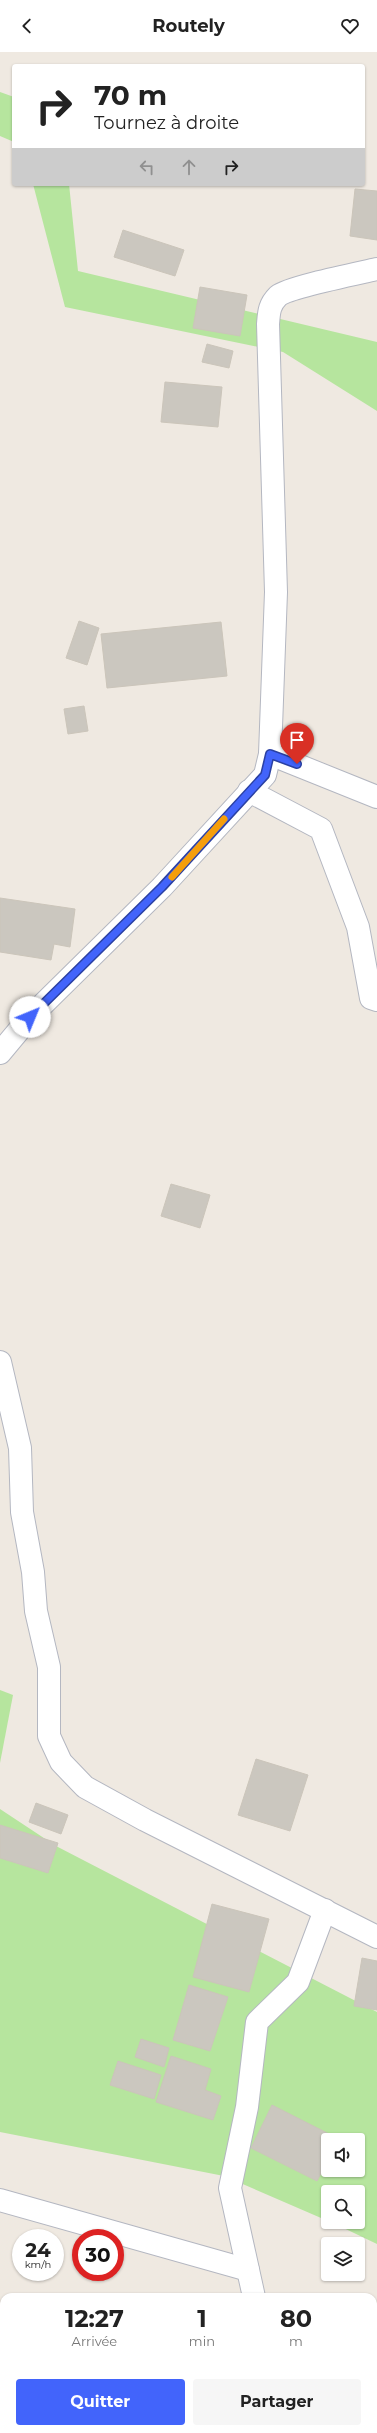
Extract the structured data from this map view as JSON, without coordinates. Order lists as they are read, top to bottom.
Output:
{
  "page": {
    "header": "Routely",
    "turn": ["70 m", "Tournez à droite"],
    "speed": "24 km/h",
    "limit": "30",
    "eta": [
      "12:27",
      "Arrivée",
      "1",
      "min",
      "80",
      "m"
    ],
    "buttons": ["Quitter", "Partager"]
  }
}
